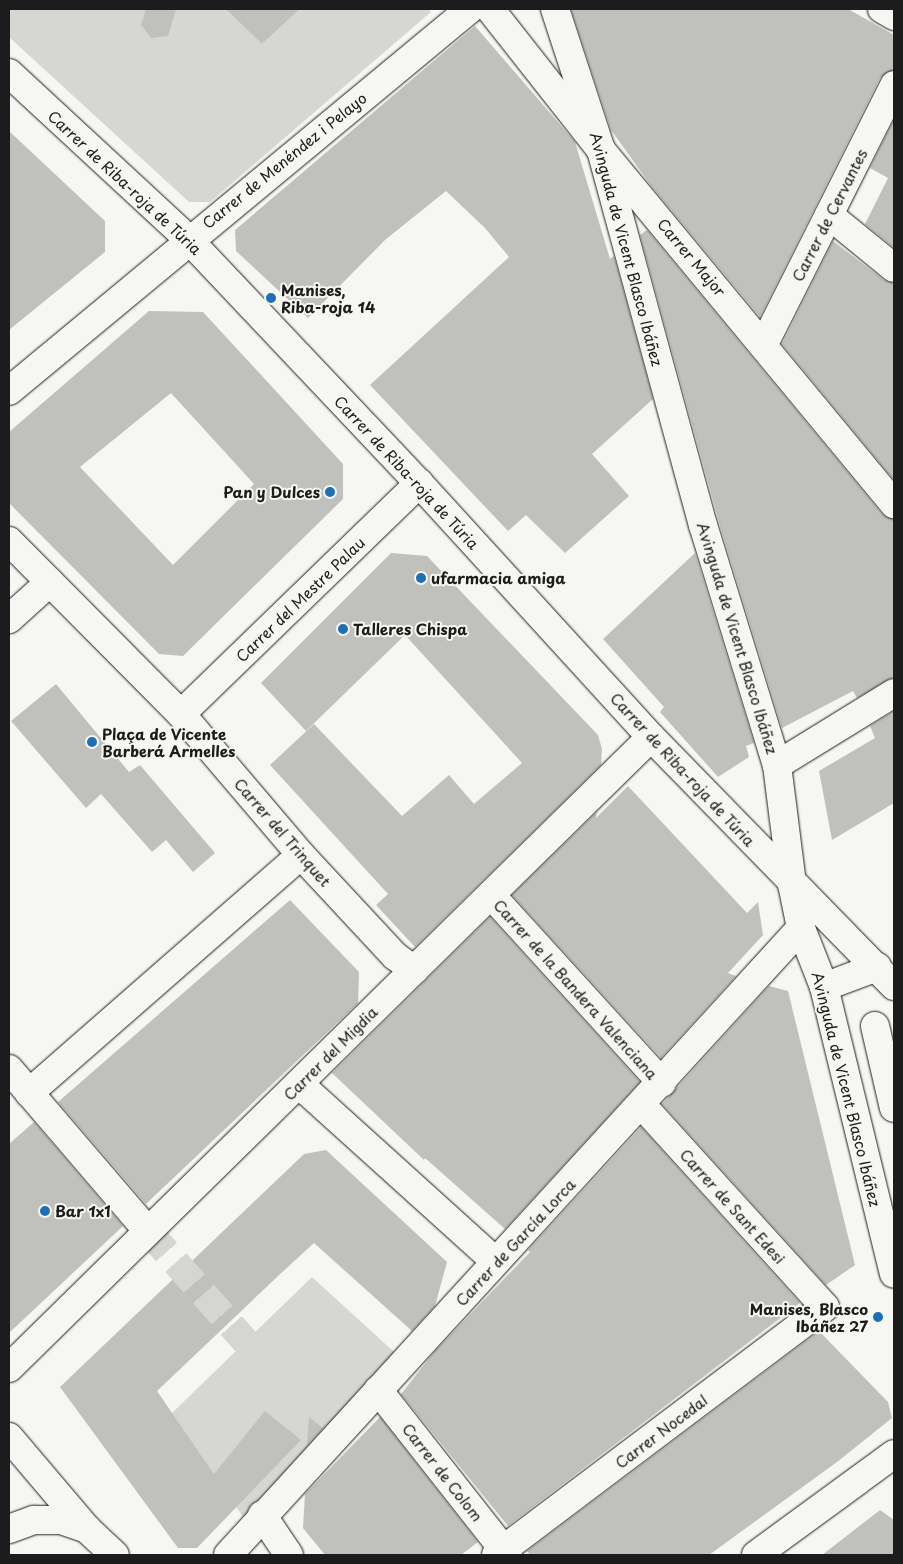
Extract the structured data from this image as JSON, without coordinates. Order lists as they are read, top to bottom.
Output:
{
  "streets": {
    "street": [
      "Carrer de Menéndez i Pelayo",
      "Carrer de Riba-roja de Túria",
      "Carrer de Cervantes",
      "Avinguda de Vicent Blasco Ibáñez",
      "Carrer Major",
      "Carrer del Mestre Palau",
      "Carrer del Trinquet",
      "Carrer de la Bandera Valenciana",
      "Carrer del Migdia",
      "Carrer de Sant Edesi",
      "Carrer de García Lorca",
      "Carrer Nocedal",
      "Carrer de Colom"
    ]
  },
  "crossings": [
    ["Carrer de Menéndez i Pelayo", "Carrer de Riba-roja de Túria"],
    ["Carrer de Riba-roja de Túria", "Avinguda de Vicent Blasco Ibáñez"],
    ["Carrer de Riba-roja de Túria", "Carrer del Mestre Palau"],
    ["Carrer de Riba-roja de Túria", "Carrer del Migdia"],
    ["Carrer de Cervantes", "Carrer Major"],
    ["Avinguda de Vicent Blasco Ibáñez", "Carrer Major"],
    ["Avinguda de Vicent Blasco Ibáñez", "Carrer de García Lorca"],
    ["Carrer del Mestre Palau", "Carrer del Trinquet"],
    ["Carrer del Trinquet", "Carrer del Migdia"],
    ["Carrer de la Bandera Valenciana", "Carrer del Migdia"],
    ["Carrer de la Bandera Valenciana", "Carrer de García Lorca"],
    ["Carrer de Sant Edesi", "Carrer de García Lorca"],
    ["Carrer de Sant Edesi", "Carrer Nocedal"],
    ["Carrer de García Lorca", "Carrer de Colom"],
    ["Carrer Nocedal", "Carrer de Colom"]
  ],
  "places": [
    "Manises, Riba-roja 14",
    "Pan y Dulces",
    "ufarmacia amiga",
    "Talleres Chispa",
    "Plaça de Vicente Barberá Armelles",
    "Bar 1x1",
    "Manises, Blasco Ibáñez 27"
  ]
}
